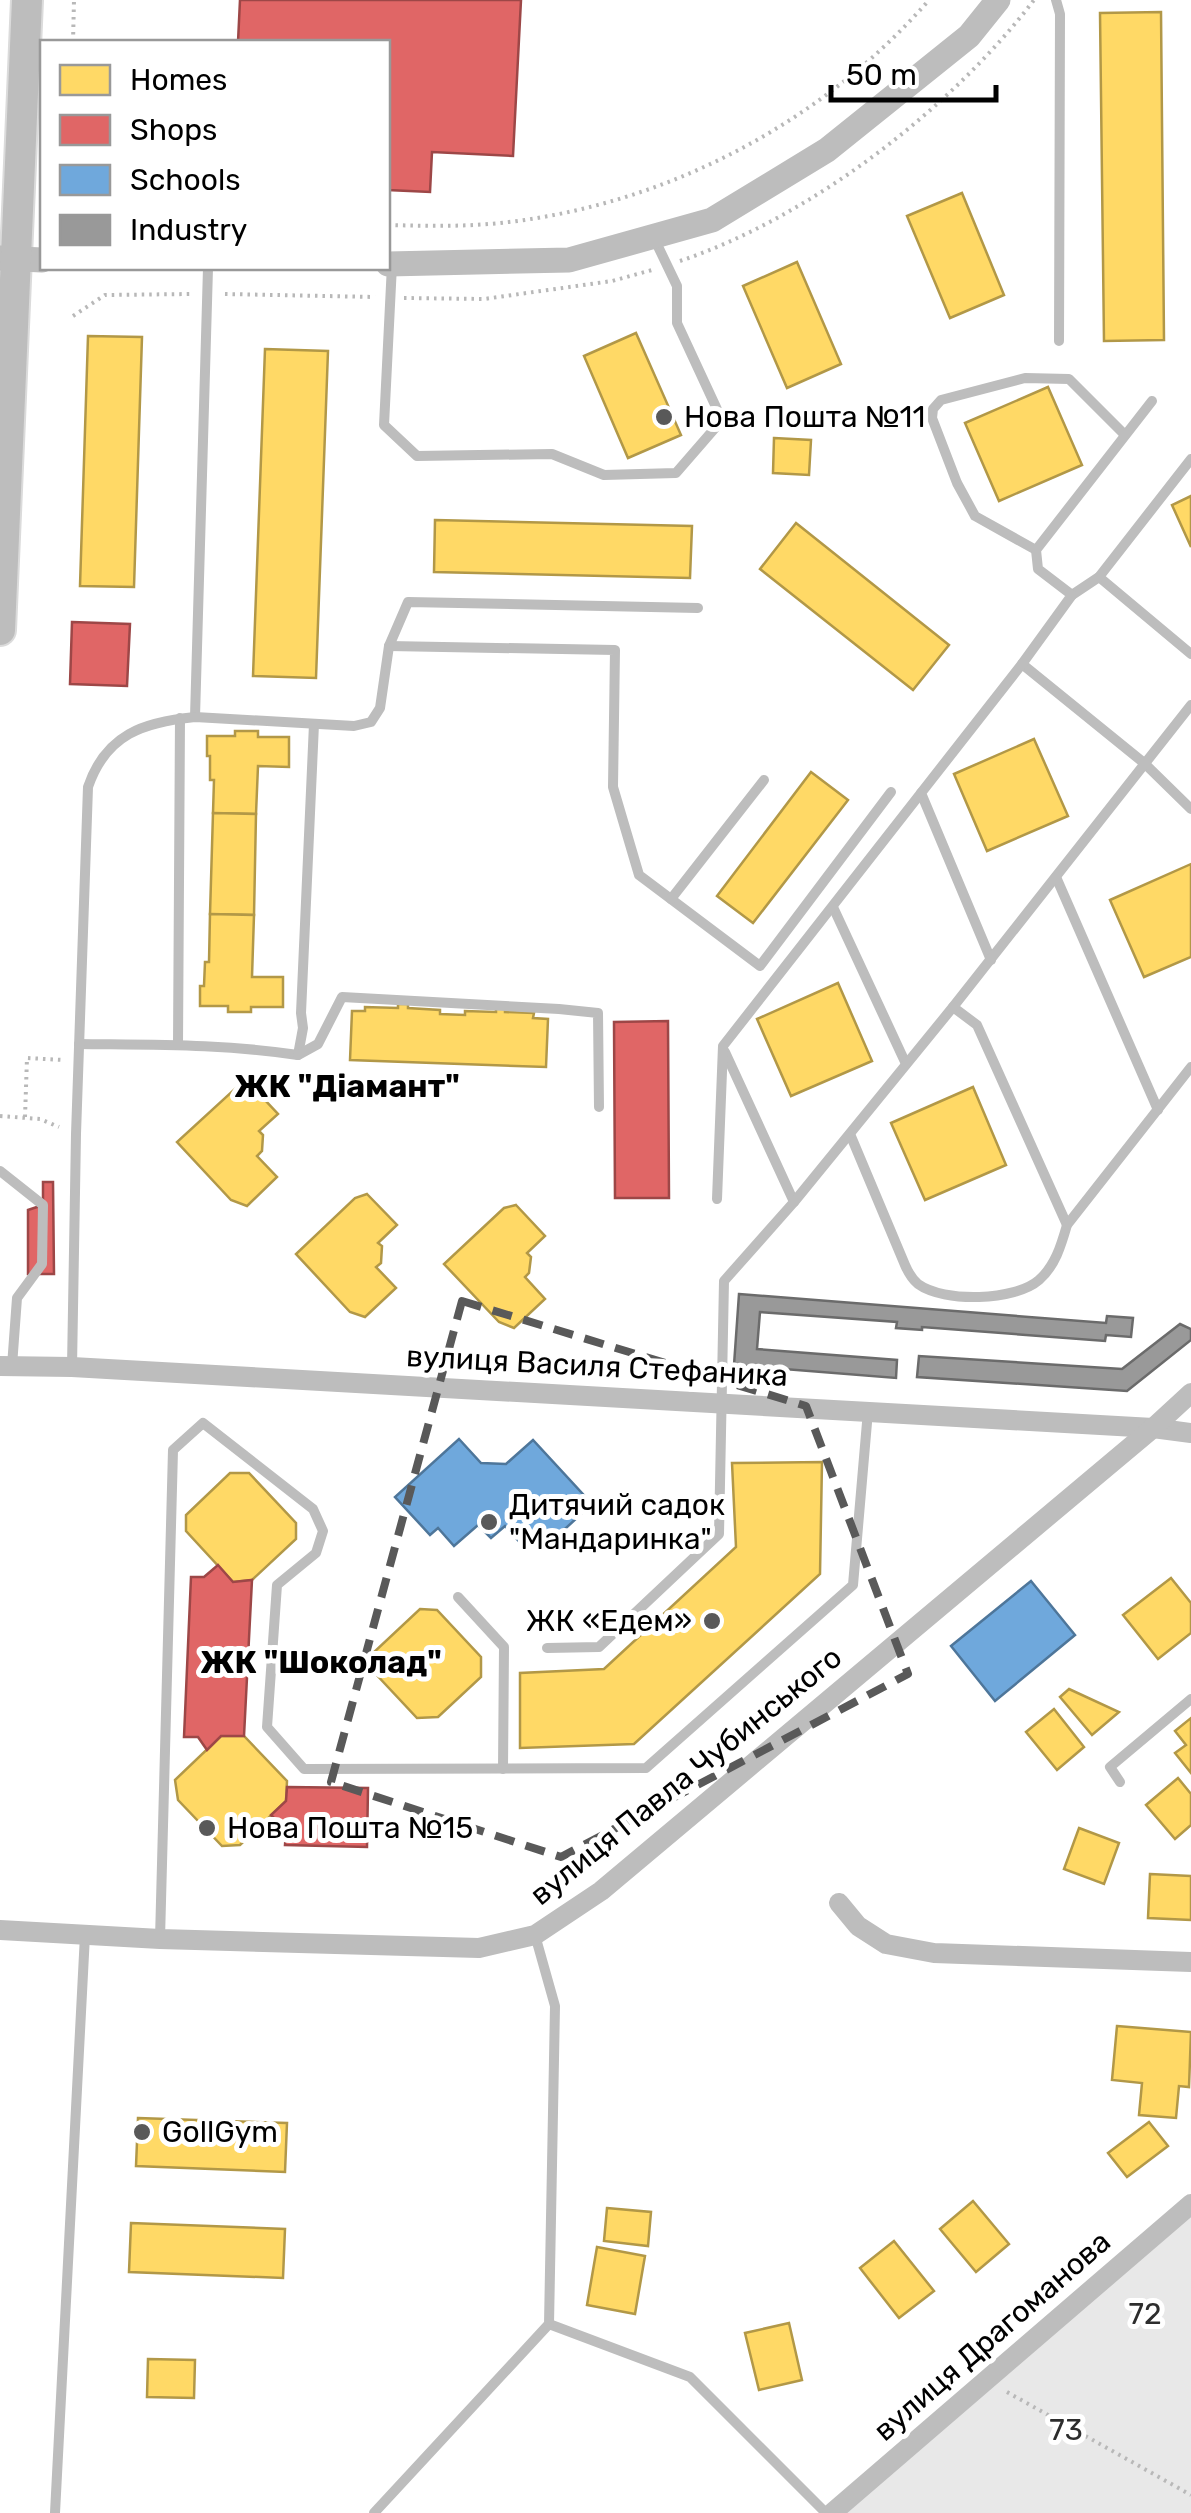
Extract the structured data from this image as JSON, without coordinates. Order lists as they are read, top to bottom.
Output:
{
  "streets": {
    "street": ["вулиця Василя Стефаника", "вулиця Павла Чубинського", "вулиця Драгоманова"]
  },
  "crossings": [
    ["вулиця Василя Стефаника", "вулиця Павла Чубинського"]
  ],
  "districts": ["ЖК \"Діамант\"", "ЖК \"Шоколад\""],
  "parks": ["72", "73"],
  "places": [
    "Нова Пошта №11",
    "Дитячий садок \"Мандаринка\"",
    "ЖК «Едем»",
    "Нова Пошта №15",
    "GollGym"
  ],
  "legend": [
    "Homes",
    "Shops",
    "Schools",
    "Industry"
  ],
  "scale_bar": "50 m"
}
